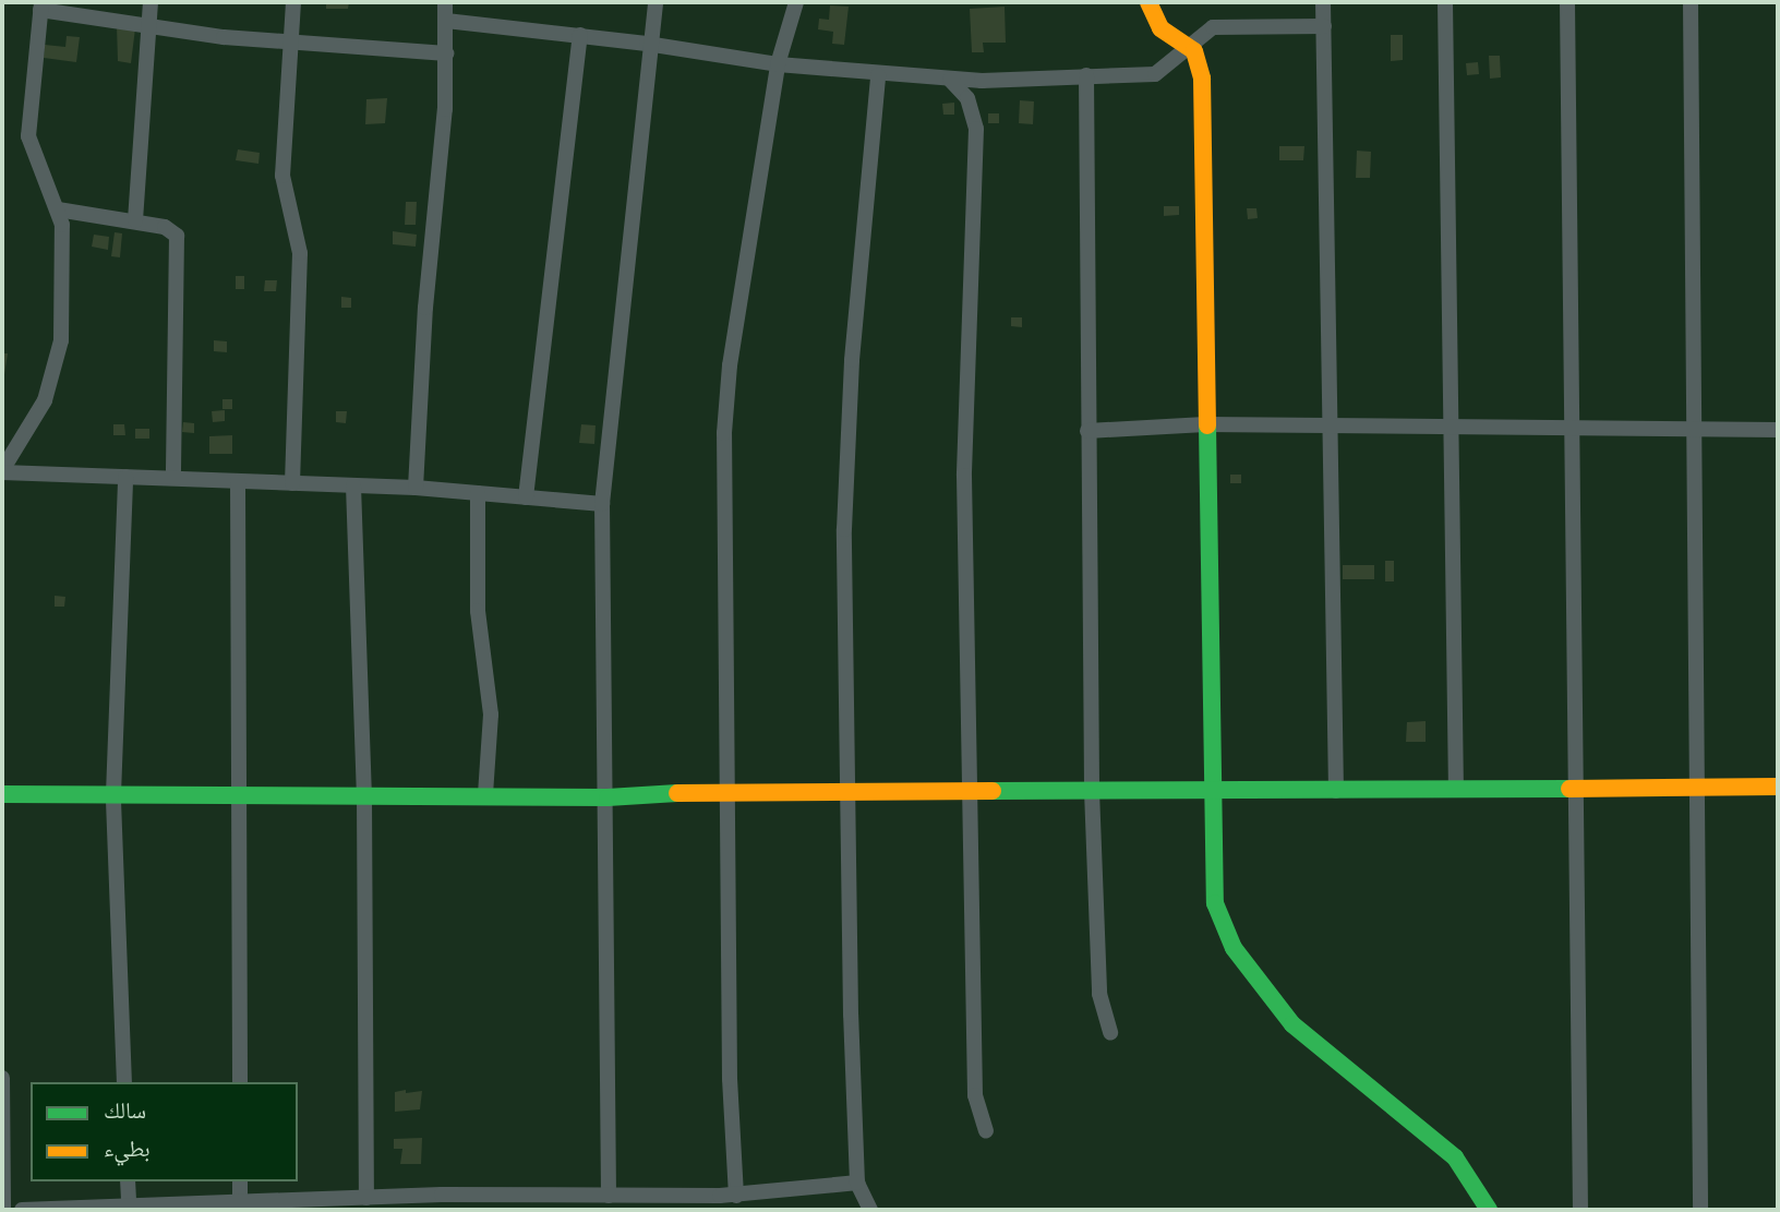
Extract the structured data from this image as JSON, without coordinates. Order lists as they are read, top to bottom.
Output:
{
  "legend": ["سالك", "بطيء"]
}
